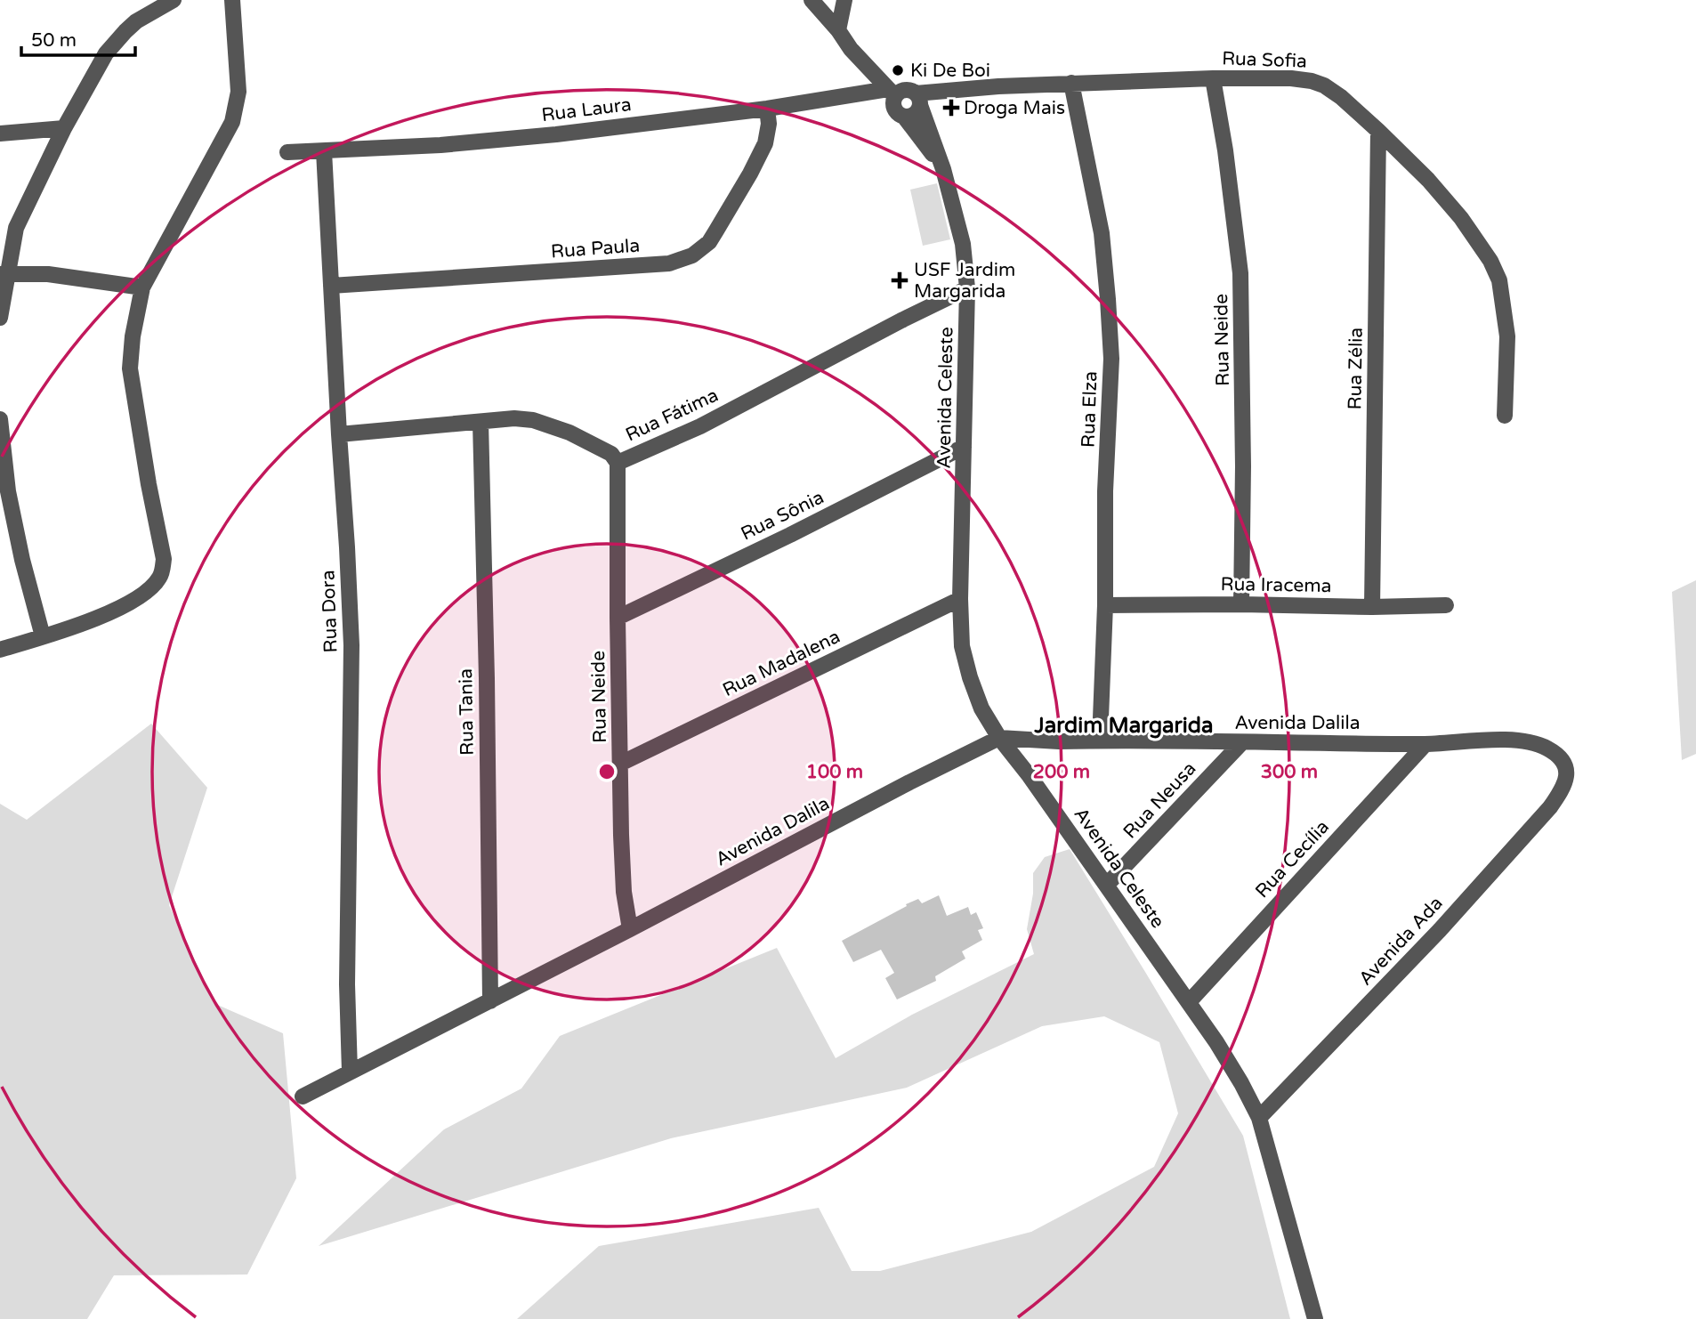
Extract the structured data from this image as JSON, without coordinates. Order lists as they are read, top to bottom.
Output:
{
  "streets": {
    "street": [
      "Rua Sofia",
      "Rua Laura",
      "Rua Paula",
      "Rua Neide",
      "Rua Zélia",
      "Avenida Celeste",
      "Rua Elza",
      "Rua Fátima",
      "Rua Sônia",
      "Rua Iracema",
      "Rua Dora",
      "Rua Madalena",
      "Rua Tania",
      "Avenida Dalila",
      "Rua Neusa",
      "Rua Cecília",
      "Avenida Ada"
    ]
  },
  "crossings": [
    ["Rua Sofia", "Rua Laura"],
    ["Rua Sofia", "Rua Neide"],
    ["Rua Sofia", "Rua Zélia"],
    ["Rua Sofia", "Avenida Celeste"],
    ["Rua Sofia", "Rua Elza"],
    ["Rua Laura", "Rua Paula"],
    ["Rua Laura", "Avenida Celeste"],
    ["Rua Laura", "Rua Dora"],
    ["Rua Paula", "Rua Dora"],
    ["Rua Neide", "Rua Fátima"],
    ["Rua Neide", "Rua Sônia"],
    ["Rua Neide", "Rua Iracema"],
    ["Rua Neide", "Rua Madalena"],
    ["Rua Neide", "Avenida Dalila"],
    ["Rua Zélia", "Rua Iracema"],
    ["Avenida Celeste", "Rua Fátima"],
    ["Avenida Celeste", "Rua Sônia"],
    ["Avenida Celeste", "Rua Madalena"],
    ["Avenida Celeste", "Avenida Dalila"],
    ["Avenida Celeste", "Rua Neusa"],
    ["Avenida Celeste", "Rua Cecília"],
    ["Avenida Celeste", "Avenida Ada"],
    ["Rua Elza", "Rua Iracema"],
    ["Rua Elza", "Avenida Dalila"],
    ["Rua Fátima", "Rua Dora"],
    ["Rua Fátima", "Rua Tania"],
    ["Rua Dora", "Avenida Dalila"],
    ["Rua Tania", "Avenida Dalila"],
    ["Avenida Dalila", "Rua Neusa"],
    ["Avenida Dalila", "Rua Cecília"],
    ["Avenida Dalila", "Avenida Ada"]
  ],
  "districts": ["Jardim Margarida"],
  "places": {
    "other": ["Ki De Boi"],
    "health": ["Droga Mais", "USF Jardim Margarida"]
  },
  "scale_bar": "50 m",
  "rings": ["100 m", "200 m", "300 m"]
}
